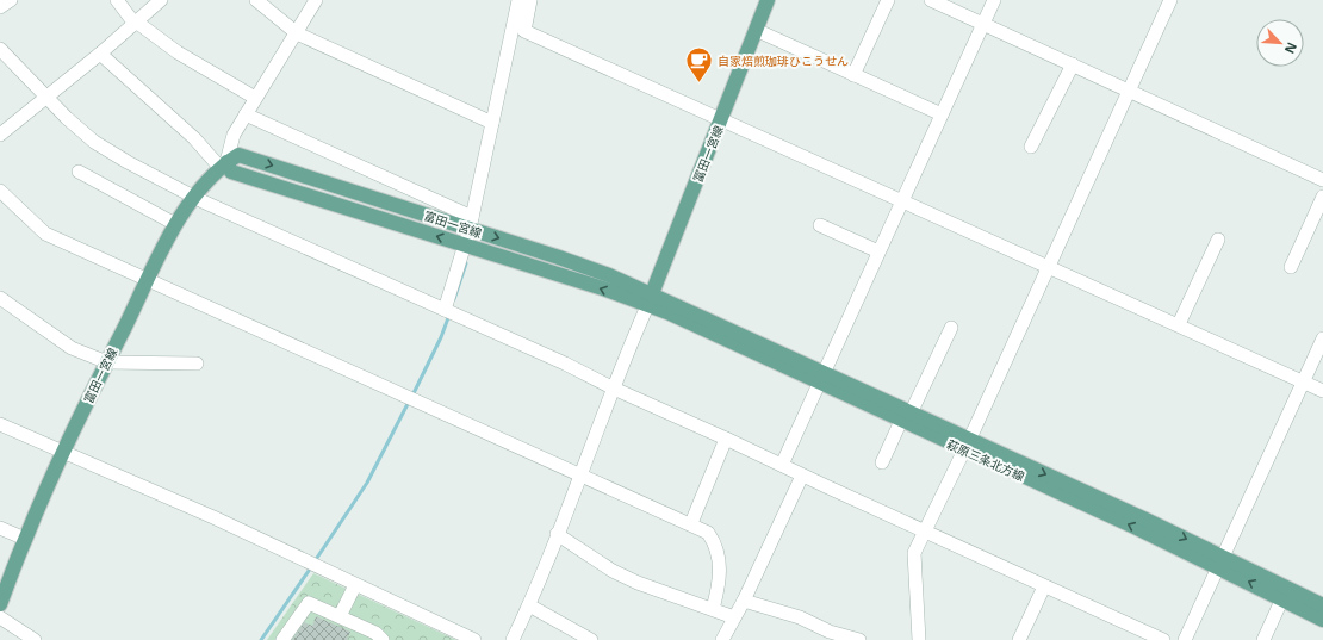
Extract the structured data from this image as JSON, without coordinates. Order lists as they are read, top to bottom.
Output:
{
  "streets": {
    "main road": ["冨田一宮線", "富田一宮線", "萩原三条北方線"]
  },
  "crossings": [
    ["冨田一宮線", "富田一宮線"],
    ["冨田一宮線", "萩原三条北方線"],
    ["富田一宮線", "萩原三条北方線"]
  ],
  "places": {
    "cafe": ["自家焙煎珈琲ひこうせん"]
  },
  "north": "bottom right"
}
